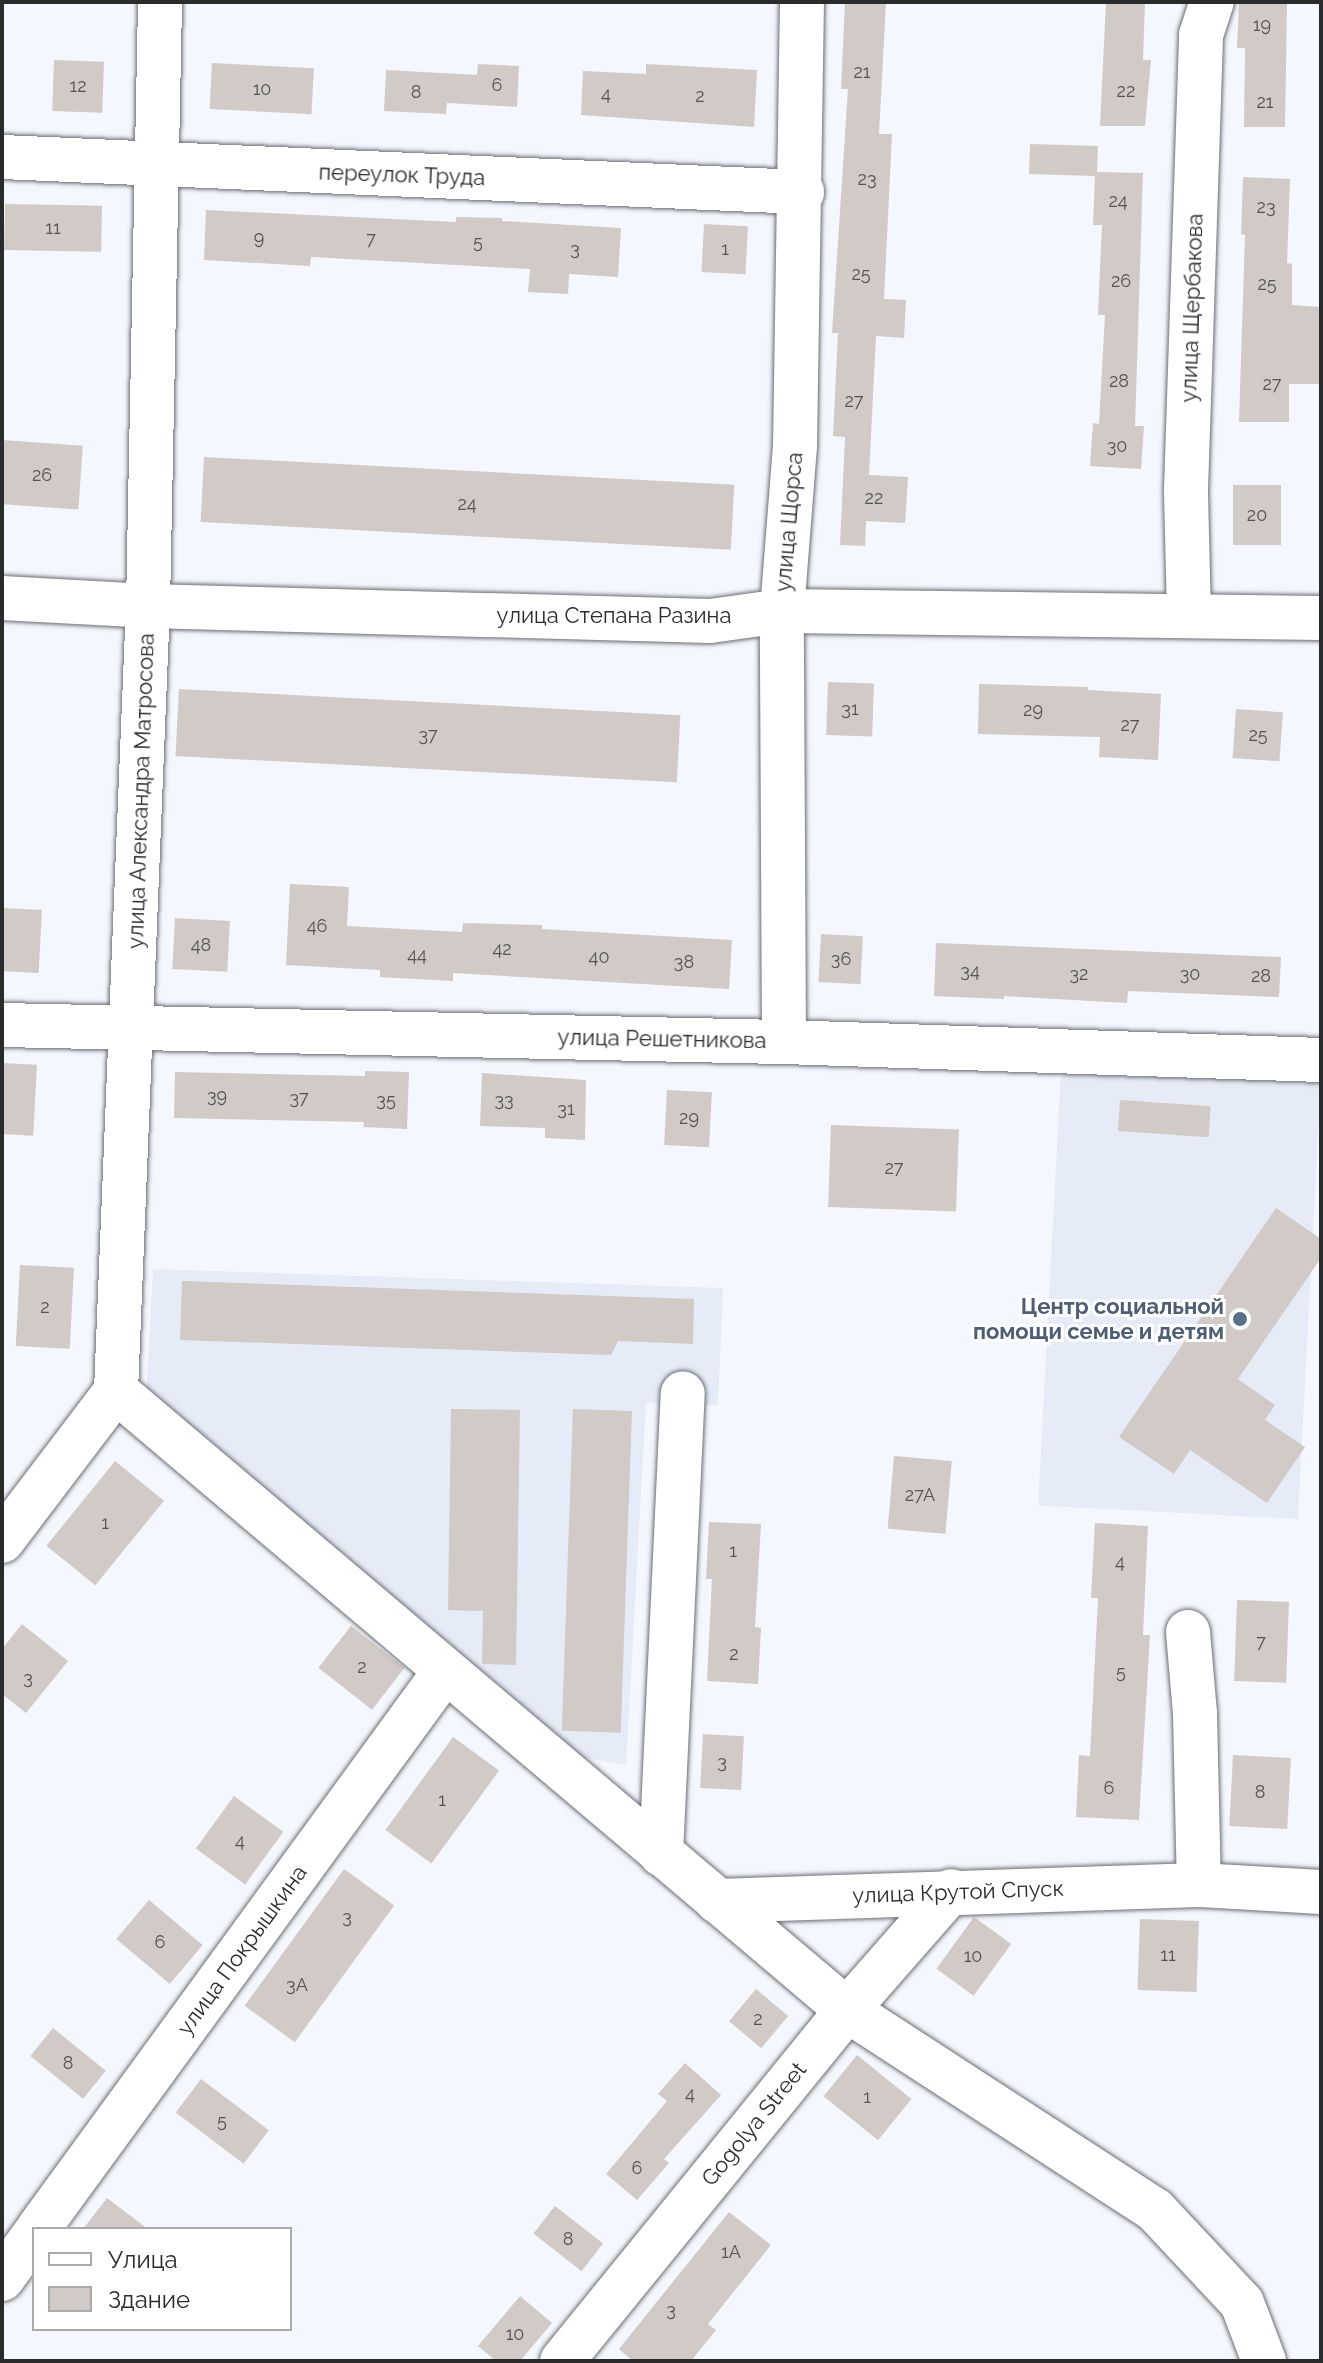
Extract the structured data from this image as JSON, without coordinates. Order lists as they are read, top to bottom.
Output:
{
  "streets": {
    "street": [
      "переулок Труда",
      "улица Щербакова",
      "улица Щорса",
      "улица Степана Разина",
      "улица Александра Матросова",
      "улица Решетникова",
      "улица Крутой Спуск",
      "улица Покрышкина",
      "Gogolya Street"
    ]
  },
  "crossings": [
    ["переулок Труда", "улица Щорса"],
    ["переулок Труда", "улица Александра Матросова"],
    ["улица Щербакова", "улица Степана Разина"],
    ["улица Щорса", "улица Степана Разина"],
    ["улица Щорса", "улица Решетникова"],
    ["улица Степана Разина", "улица Александра Матросова"],
    ["улица Александра Матросова", "улица Решетникова"],
    ["улица Крутой Спуск", "Gogolya Street"]
  ],
  "places": ["Центр социальной помощи семье и детям"],
  "house_numbers": [
    "19",
    "21",
    "6",
    "12",
    "10",
    "22",
    "8",
    "4",
    "2",
    "21",
    "23",
    "24",
    "23",
    "11",
    "9",
    "7",
    "5",
    "3",
    "1",
    "25",
    "26",
    "25",
    "28",
    "27",
    "27",
    "30",
    "26",
    "22",
    "24",
    "20",
    "31",
    "29",
    "27",
    "37",
    "25",
    "46",
    "48",
    "42",
    "44",
    "40",
    "36",
    "38",
    "34",
    "32",
    "30",
    "28",
    "39",
    "37",
    "35",
    "33",
    "31",
    "29",
    "27",
    "2",
    "27А",
    "1",
    "1",
    "4",
    "7",
    "2",
    "2",
    "5",
    "3",
    "3",
    "6",
    "8",
    "1",
    "4",
    "3",
    "6",
    "11",
    "10",
    "3А",
    "2",
    "8",
    "4",
    "1",
    "5",
    "6",
    "8",
    "1А",
    "3",
    "10"
  ],
  "legend": ["Улица", "Здание"]
}
